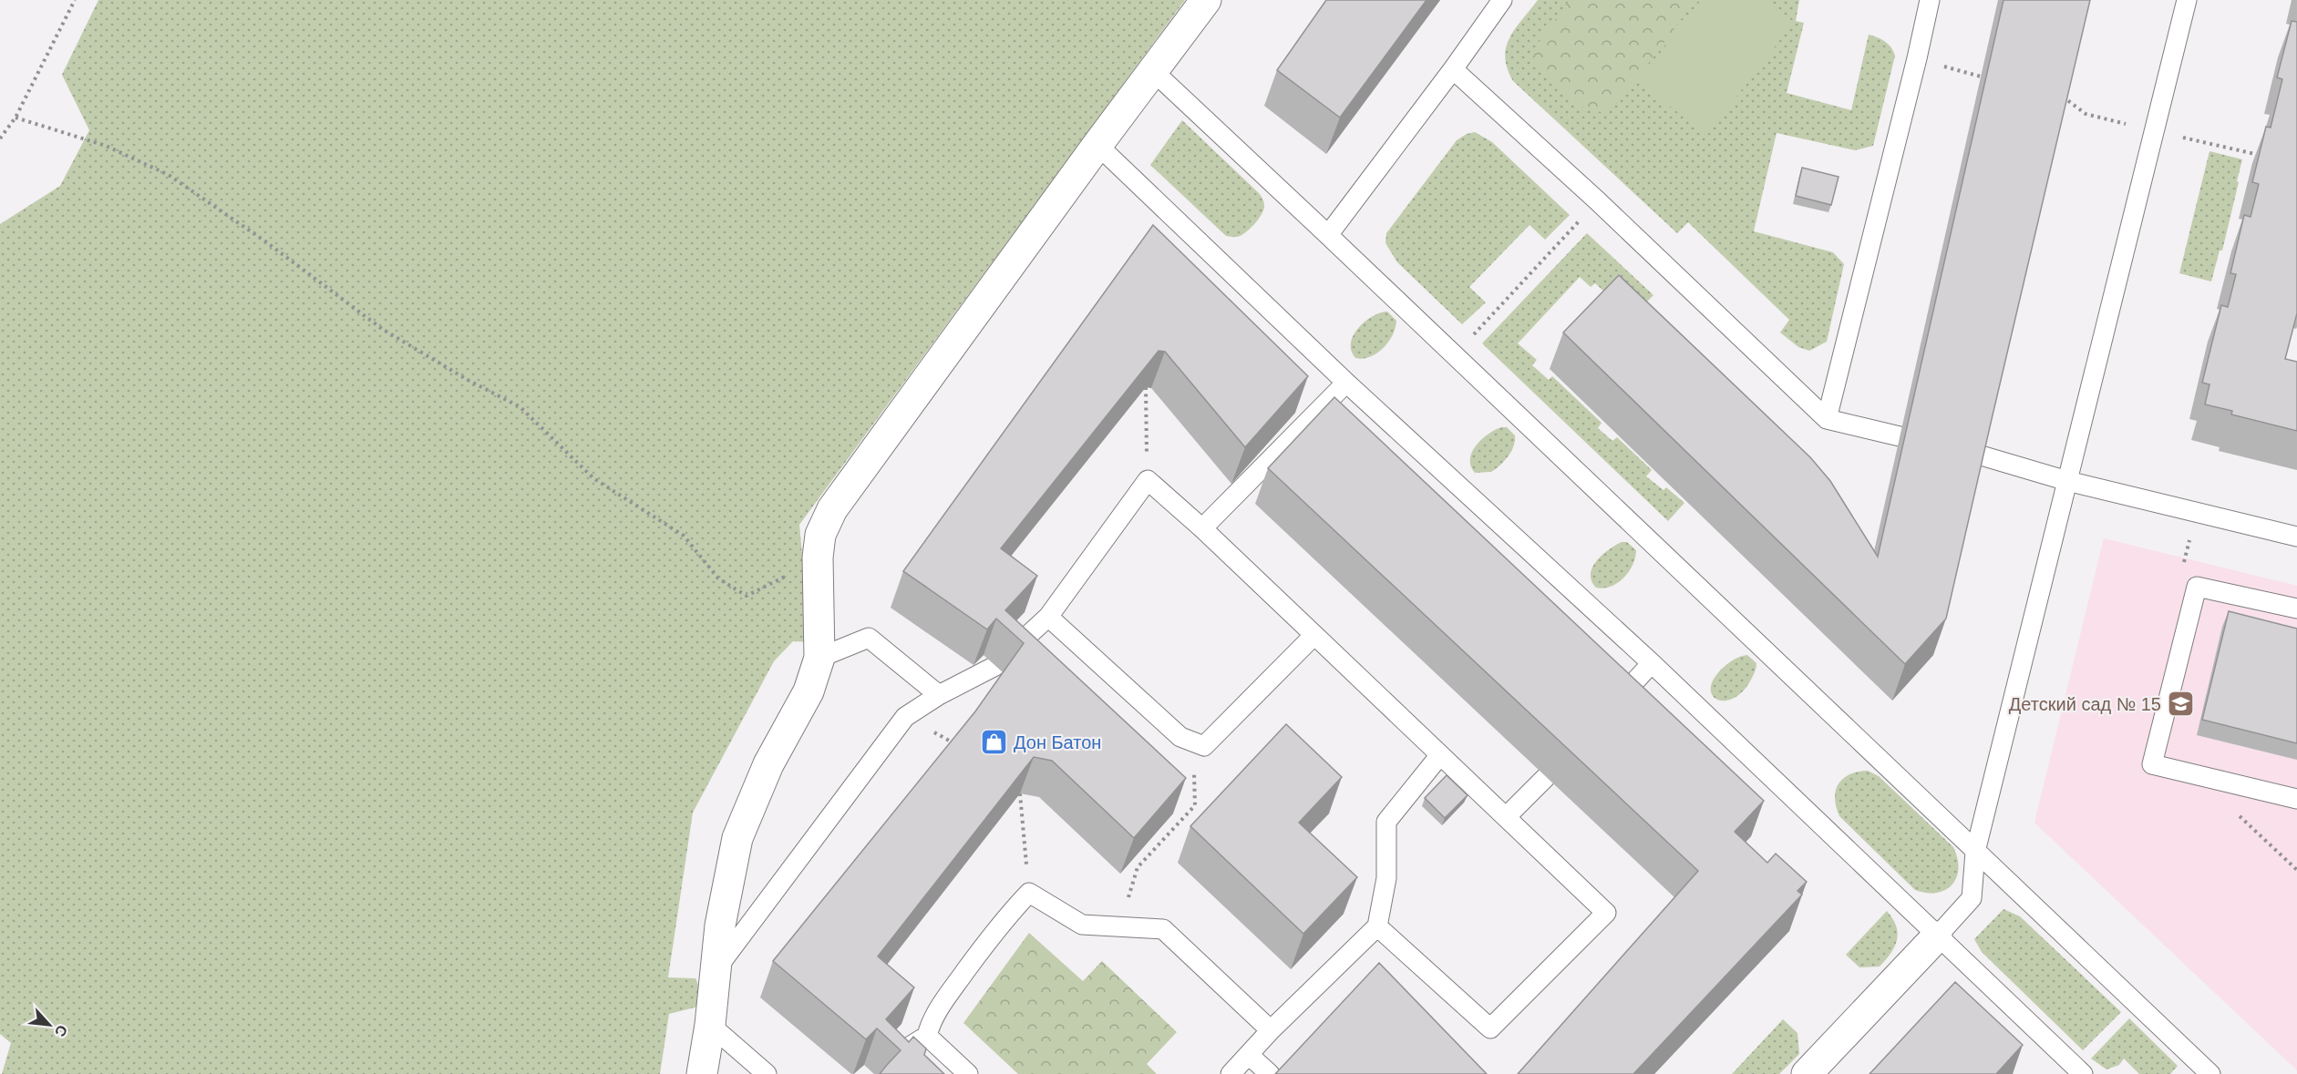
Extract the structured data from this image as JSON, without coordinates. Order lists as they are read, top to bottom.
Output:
{
  "places": {
    "school or university": ["Детский сад № 15"],
    "shop": ["Дон Батон"]
  },
  "north": "bottom right"
}
